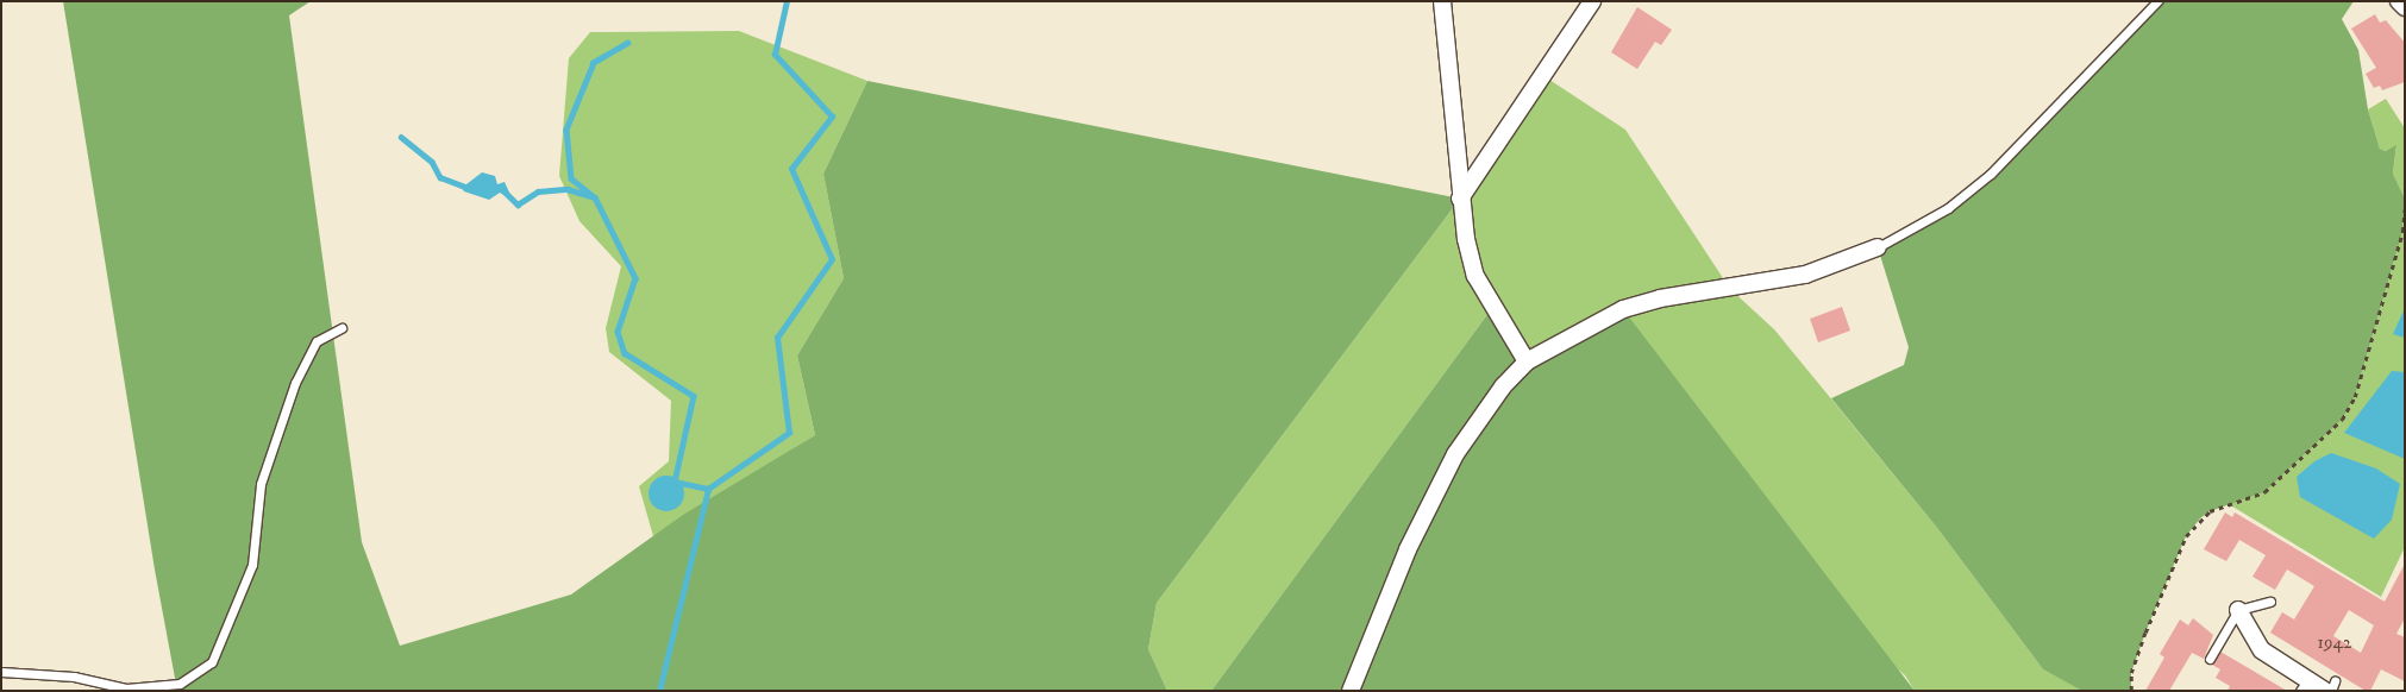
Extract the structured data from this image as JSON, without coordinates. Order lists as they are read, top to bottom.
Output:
{
  "house_numbers": ["1942"]
}
